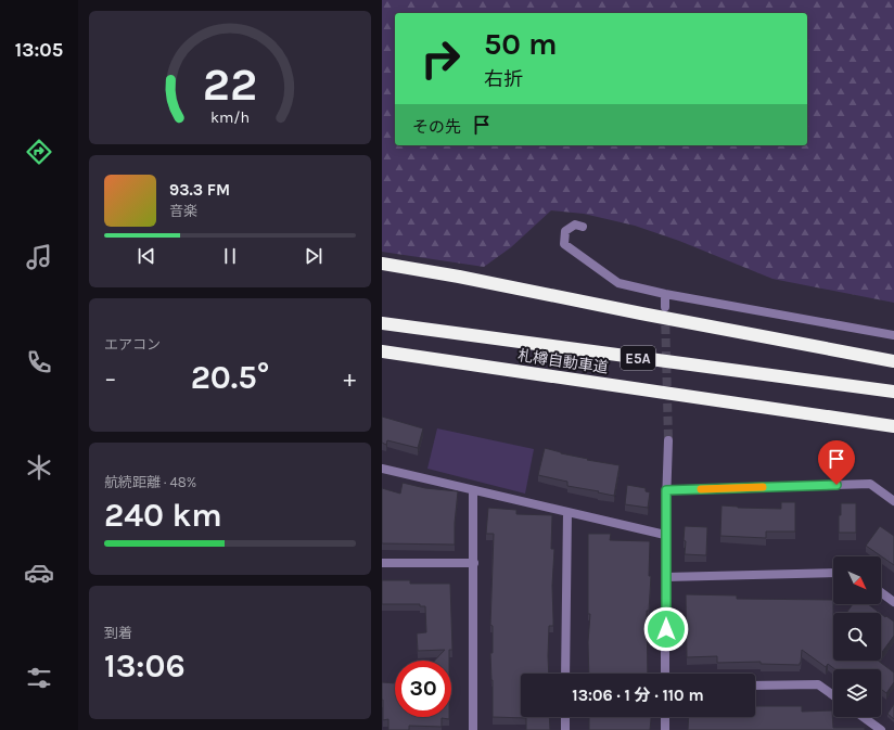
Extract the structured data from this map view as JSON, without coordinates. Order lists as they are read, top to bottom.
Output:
{
  "streets": {
    "highway": ["E5A", "札樽自動車道"]
  },
  "north": "bottom right",
  "page": {
    "tabs": "13:05",
    "turn": ["50 m", "右折"],
    "then": "その先",
    "song": ["93.3 FM", "音楽"],
    "tile": [
      "エアコン",
      ["航続距離 · 48%", "240 km"],
      ["到着", "13:06"]
    ],
    "heat": ["−", "20.5°", "+"],
    "limit": "30",
    "trip": "13:06 · 1 分 · 110 m",
    "gauge": ["22", "km/h"]
  }
}
